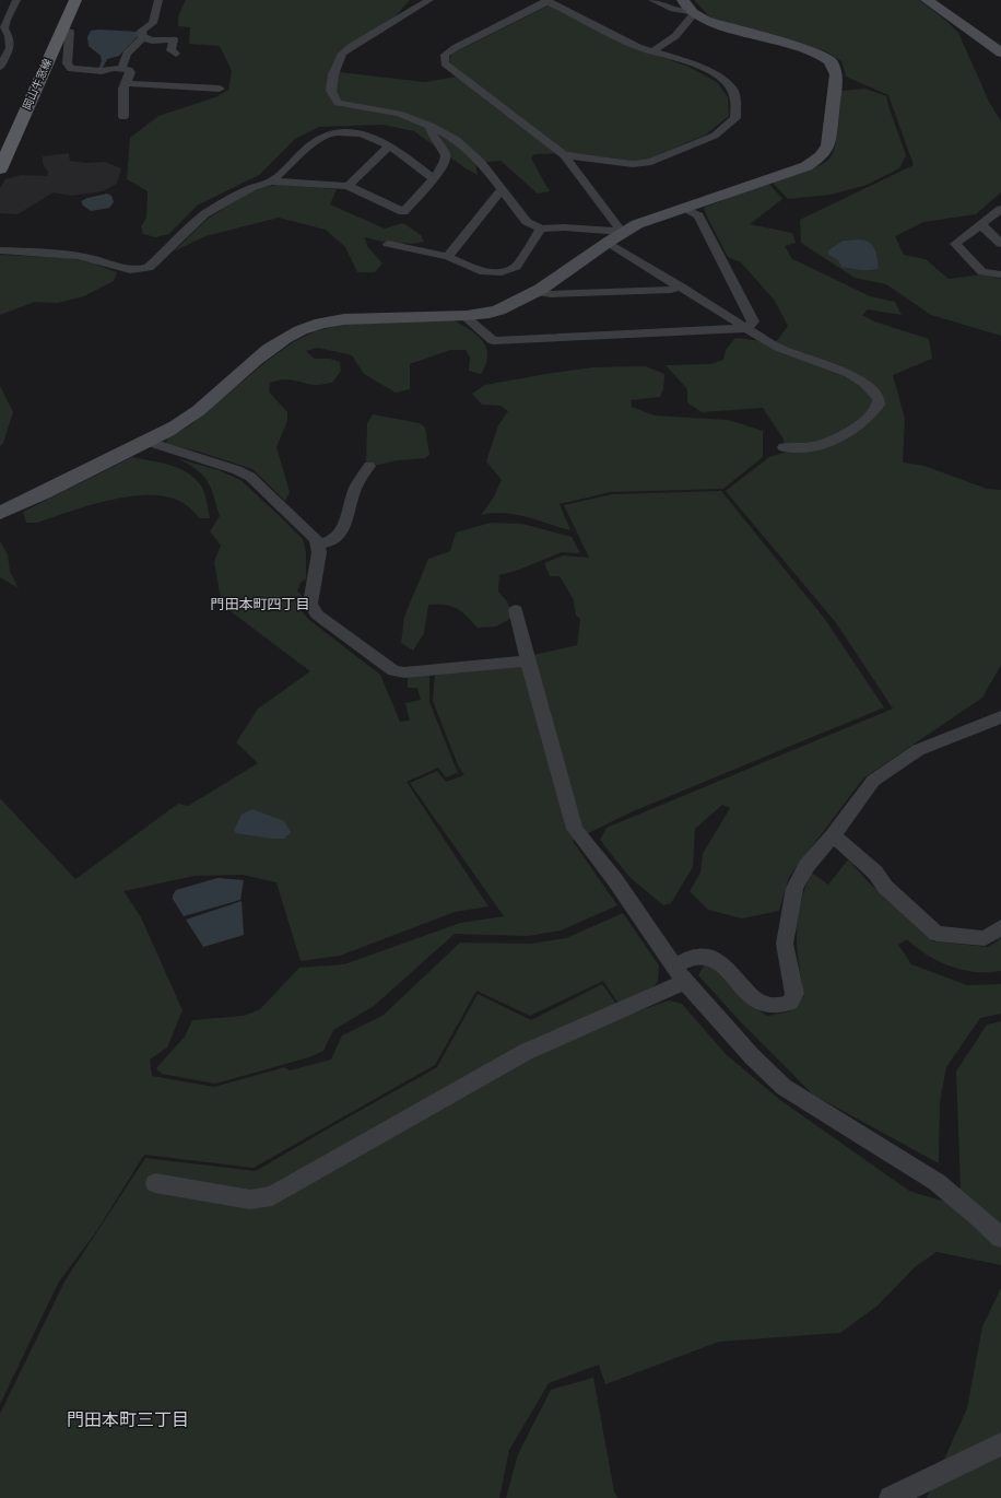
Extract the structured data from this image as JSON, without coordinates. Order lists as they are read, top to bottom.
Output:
{
  "streets": {
    "main road": ["岡山牛窓線"]
  },
  "districts": ["門田本町四丁目", "門田本町三丁目"]
}
